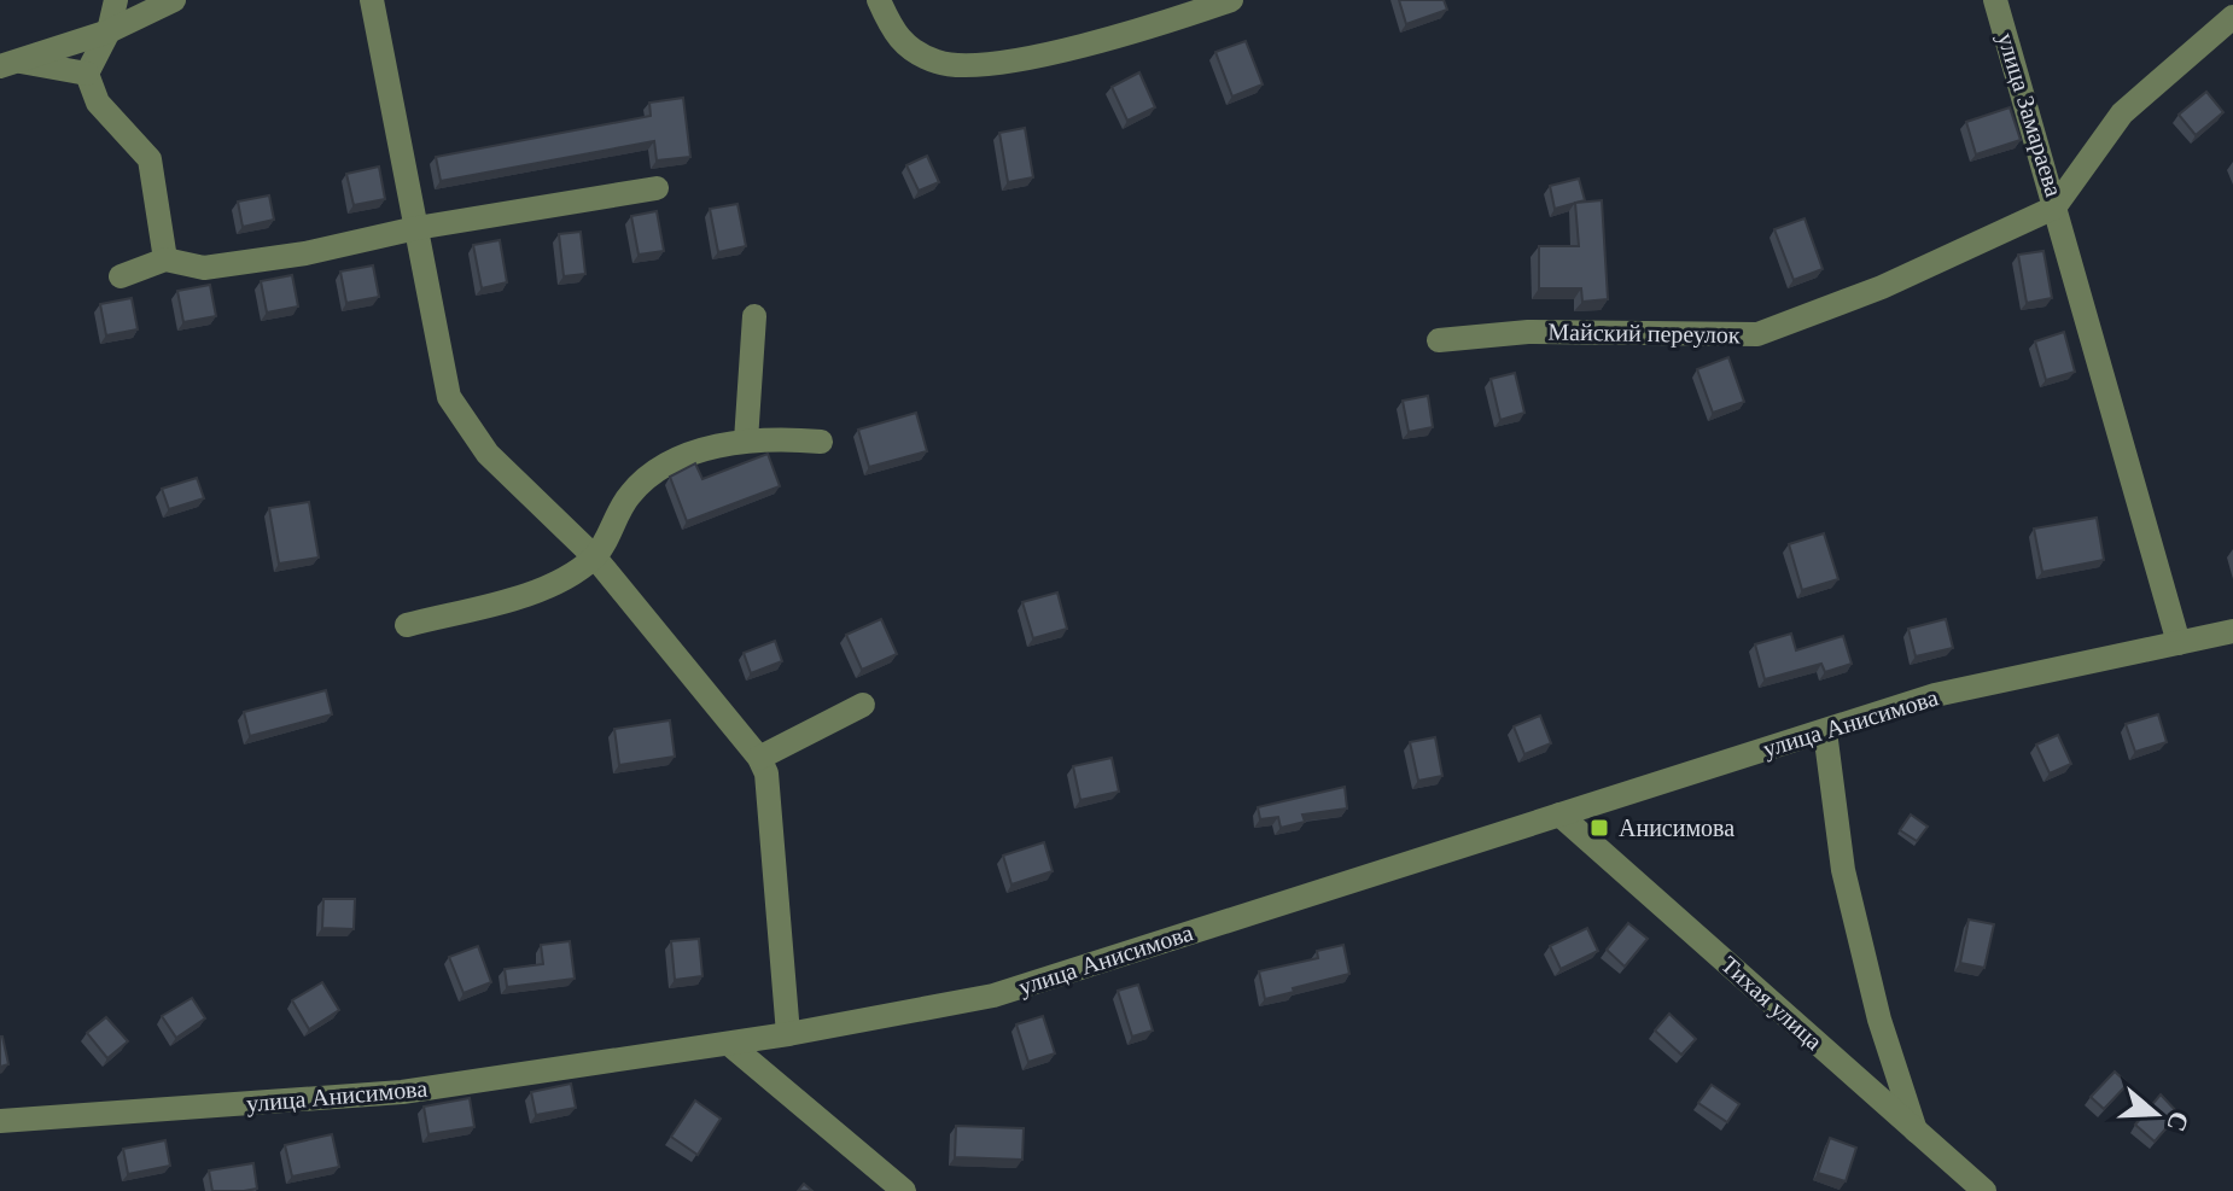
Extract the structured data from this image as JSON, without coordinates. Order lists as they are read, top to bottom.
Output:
{
  "streets": {
    "street": [
      "улица Замараева",
      "Майский переулок",
      "улица Анисимова",
      "Тихая улица"
    ]
  },
  "crossings": [
    ["улица Замараева", "Майский переулок"],
    ["улица Анисимова", "Тихая улица"]
  ],
  "places": {
    "transit": ["Анисимова"]
  },
  "north": "right"
}
